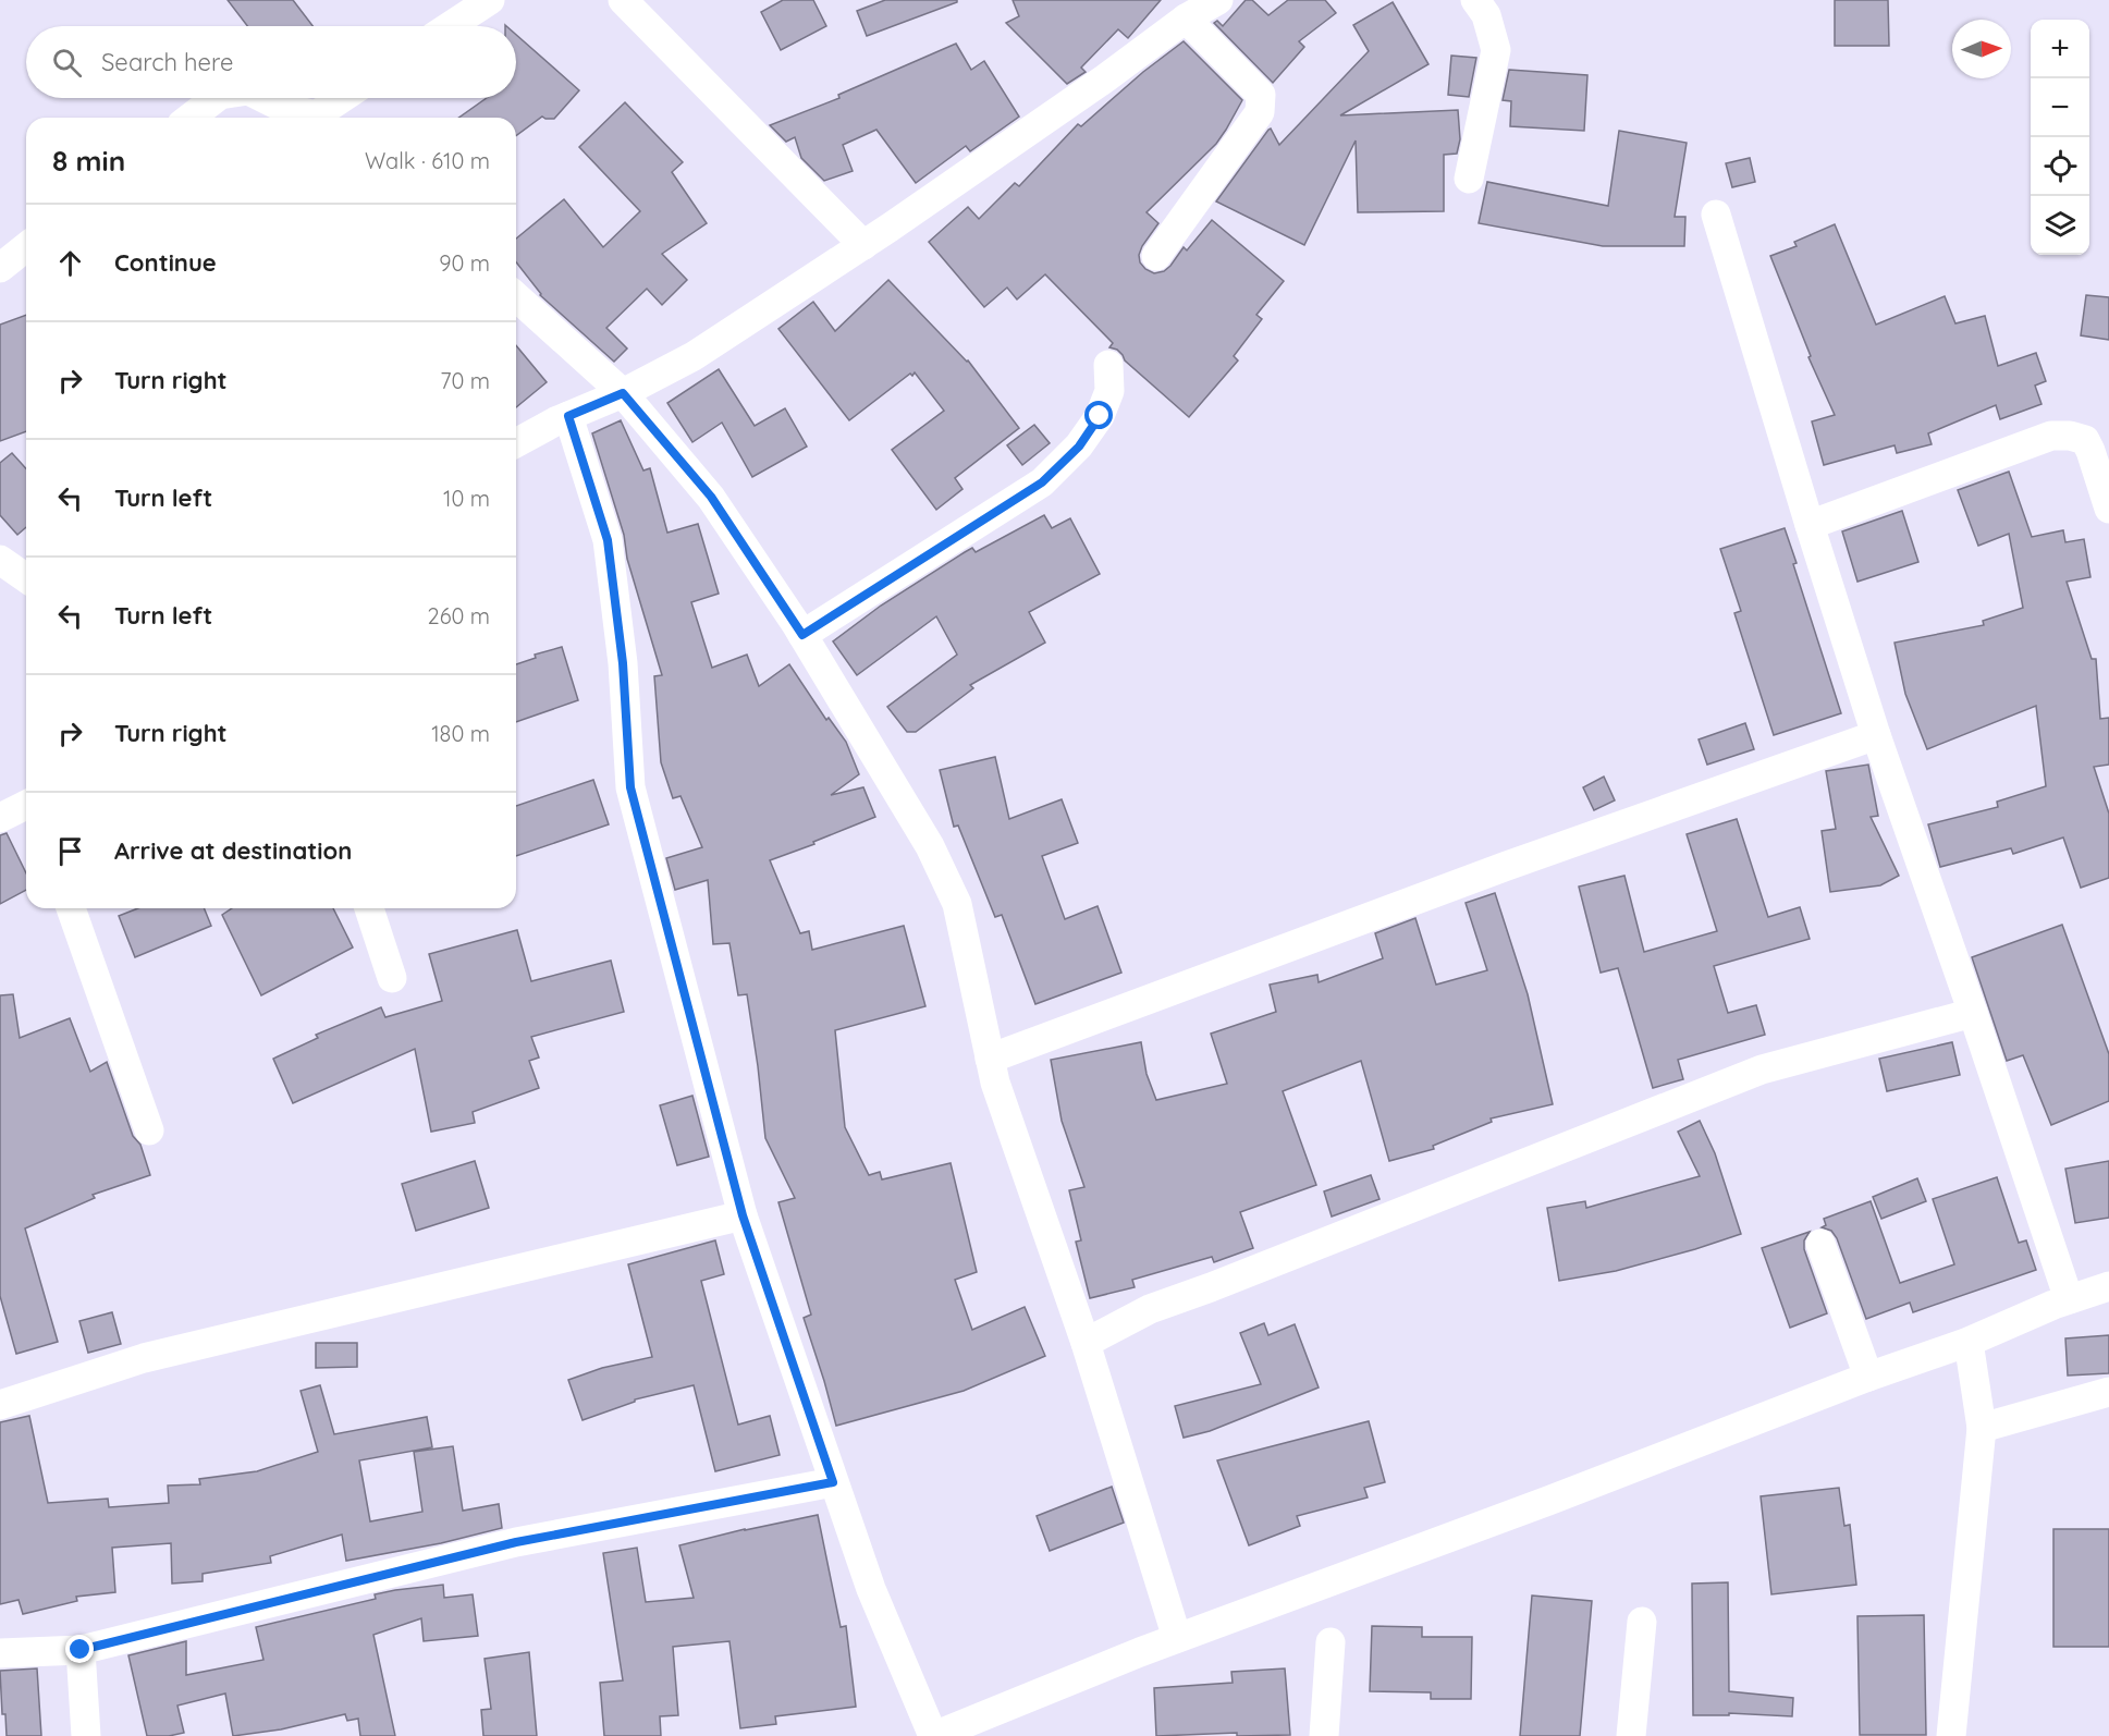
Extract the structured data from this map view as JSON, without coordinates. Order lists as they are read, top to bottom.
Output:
{
  "north": "right",
  "page": {
    "map_buttons": ["+", "−"],
    "search": "Search here",
    "heading": ["8 min", "Walk · 610 m"],
    "list": [
      ["Continue", "90 m"],
      ["Turn right", "70 m"],
      ["Turn left", "10 m"],
      ["Turn left", "260 m"],
      ["Turn right", "180 m"],
      "Arrive at destination"
    ]
  }
}
